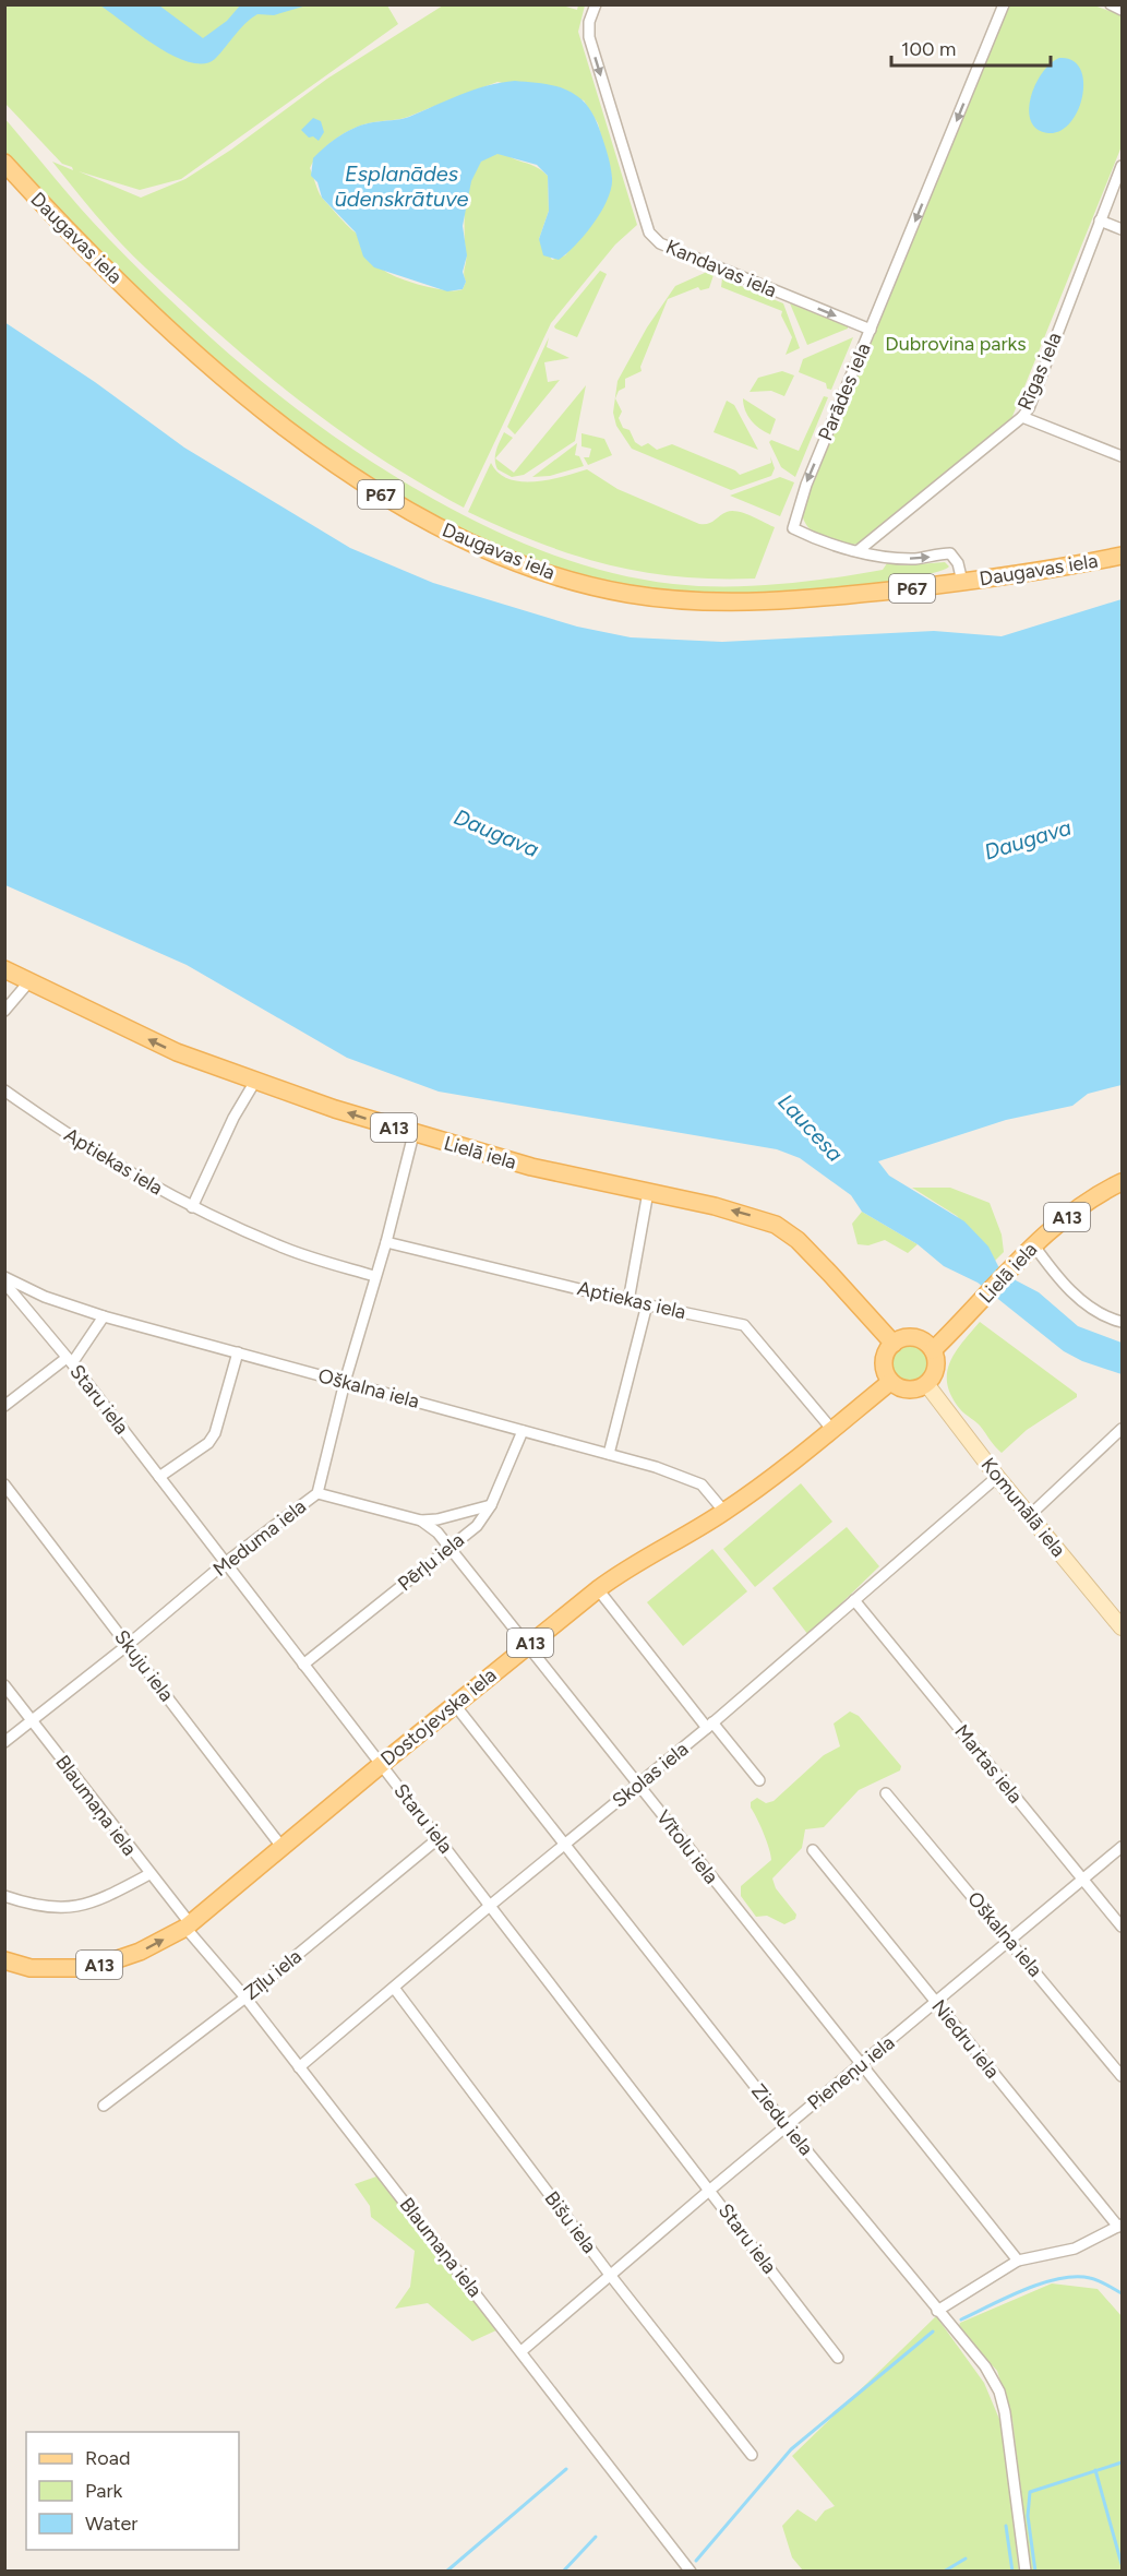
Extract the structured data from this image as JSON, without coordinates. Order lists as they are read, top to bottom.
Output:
{
  "streets": {
    "main road": [
      "Daugavas iela",
      "P67",
      "A13",
      "Lielā iela",
      "Dostojevska iela"
    ],
    "street": [
      "Kandavas iela",
      "Rīgas iela",
      "Parādes iela",
      "Aptiekas iela",
      "Oškalna iela",
      "Staru iela",
      "Komunālā iela",
      "Meduma iela",
      "Pērļu iela",
      "Skuju iela",
      "Martas iela",
      "Skolas iela",
      "Blaumaņa iela",
      "Vītolu iela",
      "Zīļu iela",
      "Niedru iela",
      "Pieneņu iela",
      "Ziedu iela",
      "Bišu iela"
    ]
  },
  "crossings": [
    ["Daugavas iela", "Parādes iela"],
    ["Kandavas iela", "Parādes iela"],
    ["Rīgas iela", "Parādes iela"],
    ["A13", "Dostojevska iela"],
    ["A13", "Blaumaņa iela"],
    ["Lielā iela", "Komunālā iela"],
    ["Lielā iela", "Meduma iela"],
    ["Lielā iela", "Dostojevska iela"],
    ["Aptiekas iela", "Meduma iela"],
    ["Aptiekas iela", "Dostojevska iela"],
    ["Oškalna iela", "Meduma iela"],
    ["Oškalna iela", "Pērļu iela"],
    ["Oškalna iela", "Dostojevska iela"],
    ["Oškalna iela", "Pieneņu iela"],
    ["Staru iela", "Meduma iela"],
    ["Staru iela", "Pērļu iela"],
    ["Staru iela", "Dostojevska iela"],
    ["Staru iela", "Skolas iela"],
    ["Staru iela", "Zīļu iela"],
    ["Staru iela", "Pieneņu iela"],
    ["Komunālā iela", "Dostojevska iela"],
    ["Komunālā iela", "Skolas iela"],
    ["Meduma iela", "Skuju iela"],
    ["Meduma iela", "Blaumaņa iela"],
    ["Meduma iela", "Vītolu iela"],
    ["Pērļu iela", "Vītolu iela"],
    ["Skuju iela", "Dostojevska iela"],
    ["Dostojevska iela", "Blaumaņa iela"],
    ["Dostojevska iela", "Vītolu iela"],
    ["Dostojevska iela", "Ziedu iela"],
    ["Martas iela", "Skolas iela"],
    ["Martas iela", "Pieneņu iela"],
    ["Skolas iela", "Blaumaņa iela"],
    ["Skolas iela", "Vītolu iela"],
    ["Skolas iela", "Ziedu iela"],
    ["Skolas iela", "Bišu iela"],
    ["Blaumaņa iela", "Zīļu iela"],
    ["Blaumaņa iela", "Pieneņu iela"],
    ["Vītolu iela", "Pieneņu iela"],
    ["Niedru iela", "Pieneņu iela"],
    ["Pieneņu iela", "Ziedu iela"],
    ["Pieneņu iela", "Bišu iela"]
  ],
  "one_way": ["Kandavas iela", "Lielā iela"],
  "water": ["Esplanādes ūdenskrātuve", "Daugava", "Laucesa"],
  "parks": ["Dubrovina parks"],
  "legend": ["Road", "Park", "Water"],
  "scale_bar": "100 m"
}
